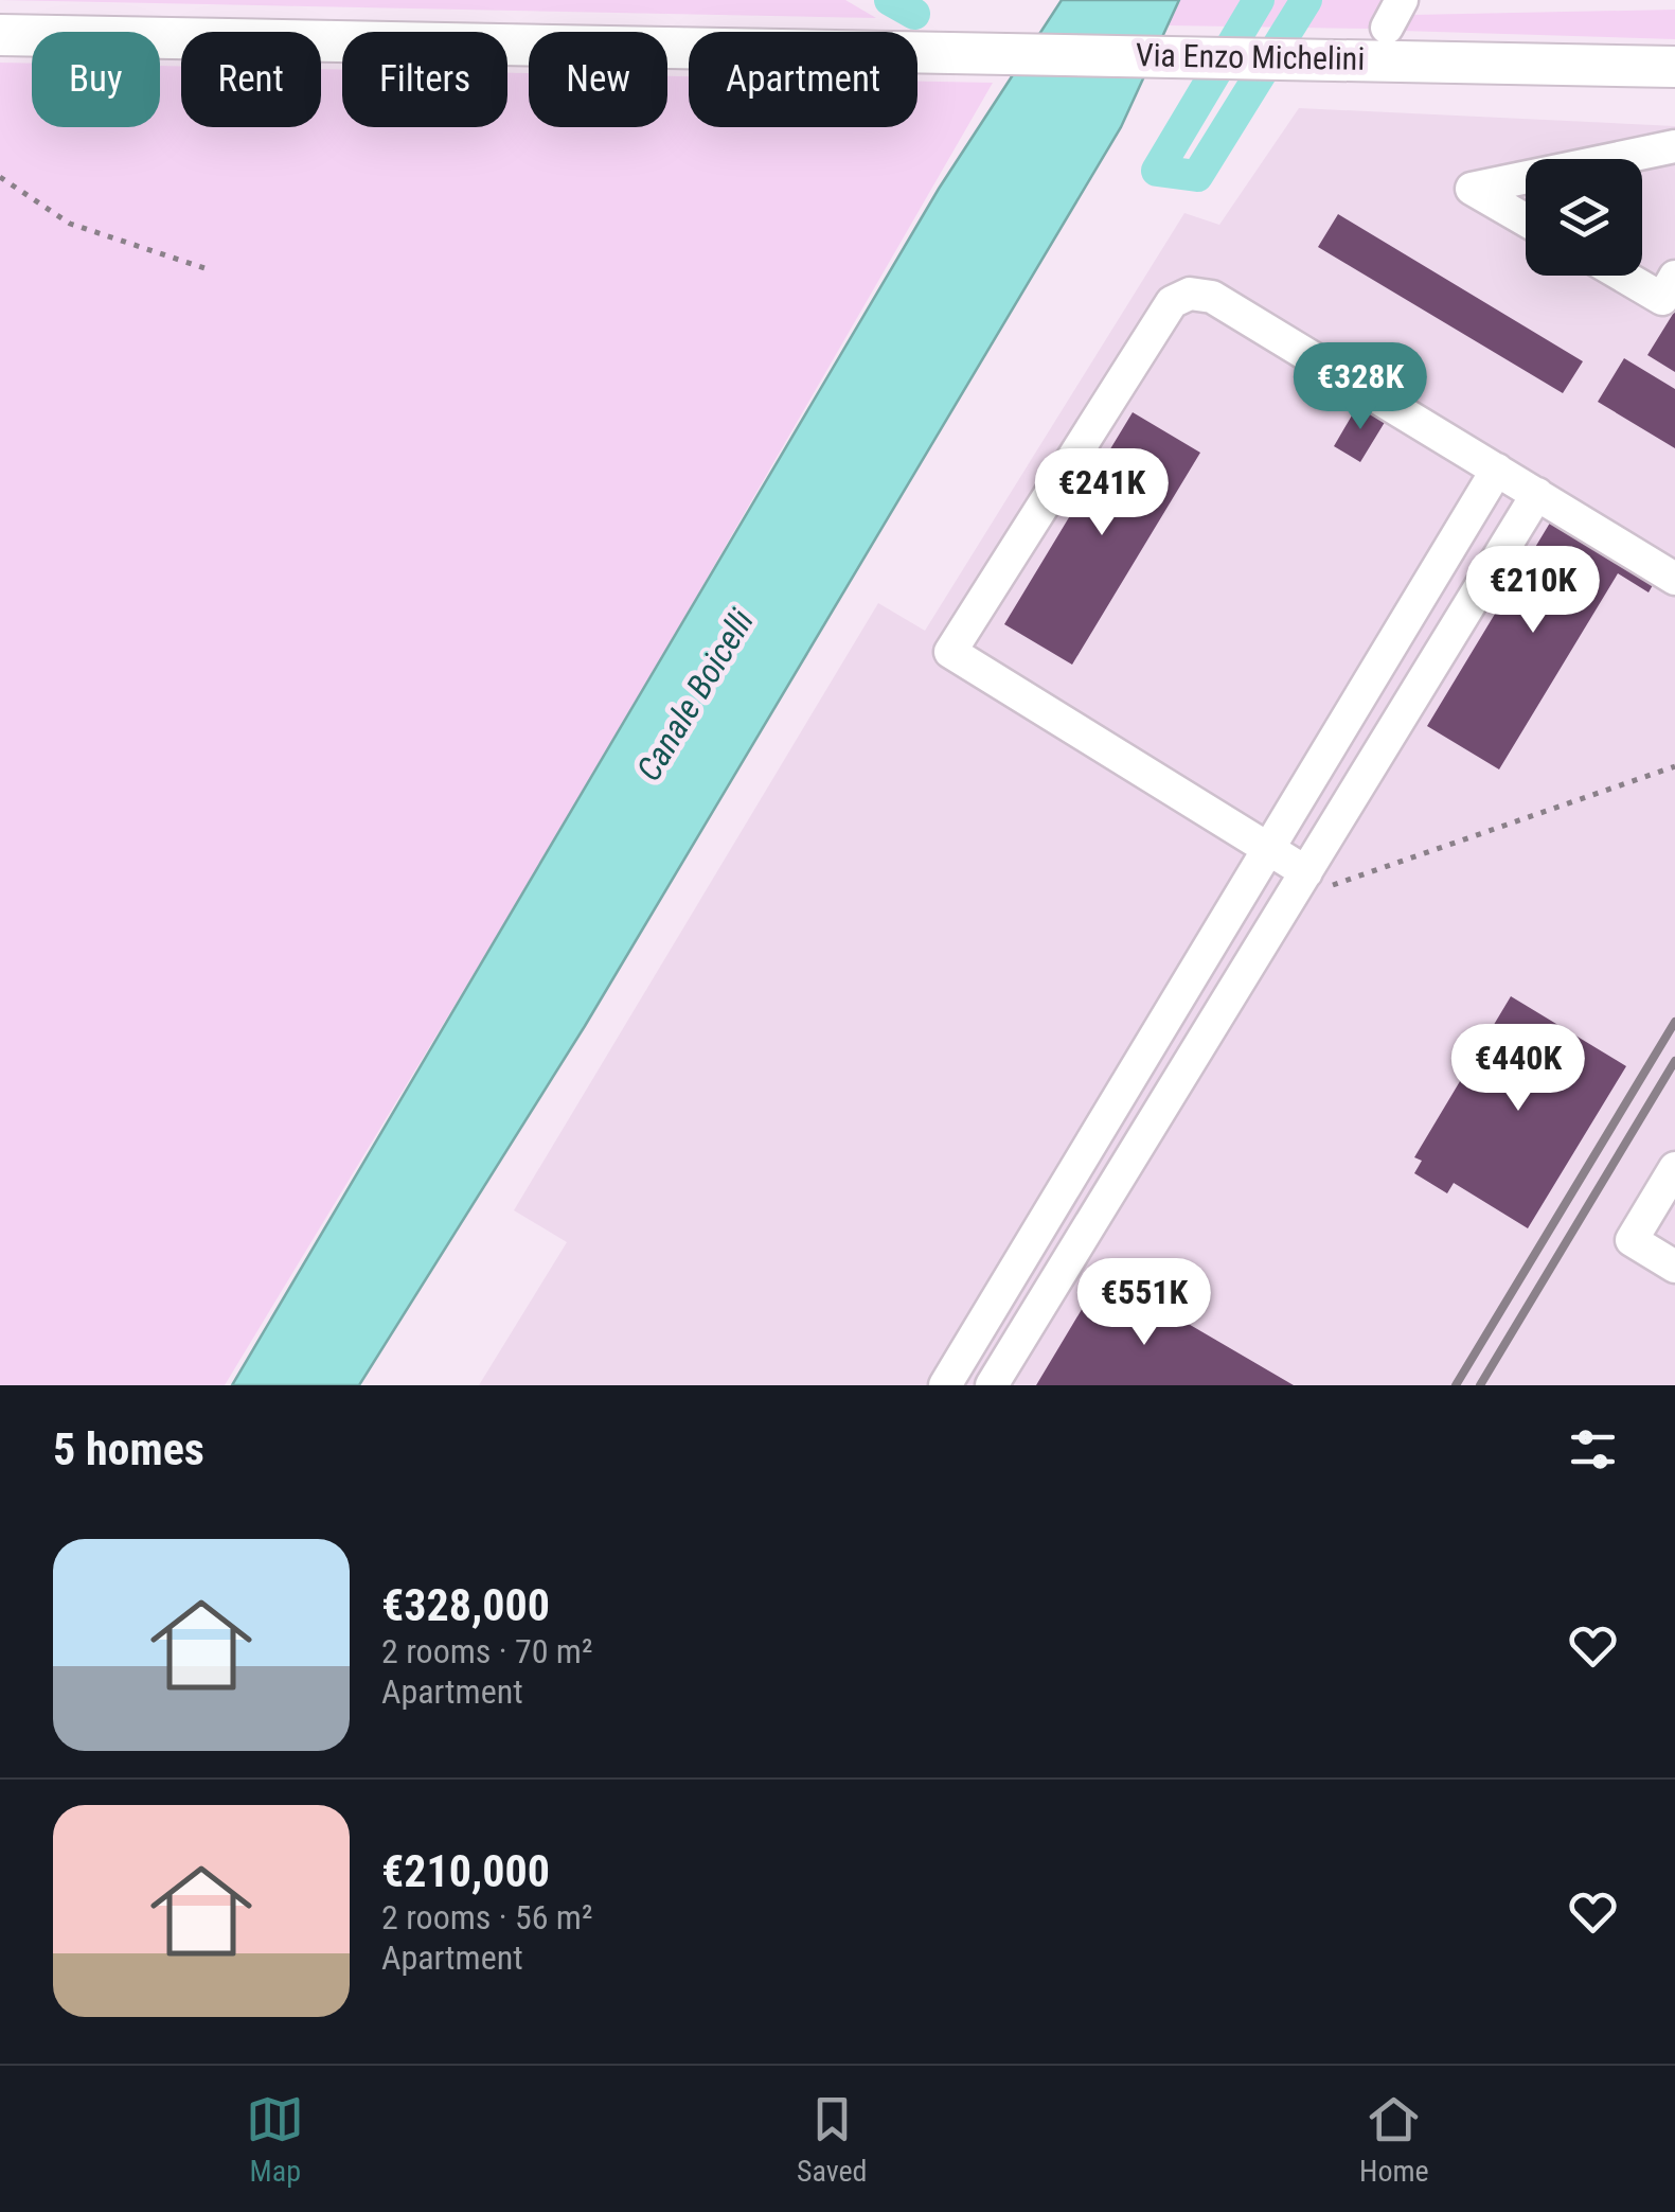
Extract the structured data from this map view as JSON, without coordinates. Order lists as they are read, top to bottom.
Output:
{
  "streets": {
    "main road": ["Via Enzo Michelini"]
  },
  "water": ["Canale Boicelli"],
  "page": {
    "chip": [
      "Buy",
      "Rent",
      "Filters",
      "New",
      "Apartment"
    ],
    "price": [
      "€328K",
      "€241K",
      "€210K",
      "€440K",
      "€551K"
    ],
    "heading": "5 homes",
    "list": [
      {
        "name": "€328,000",
        "note": "2 rooms · 70 m² · Apartment"
      },
      {
        "name": "€210,000",
        "note": "2 rooms · 56 m² · Apartment"
      }
    ],
    "tabs": ["Map", "Saved", "Home"]
  }
}
